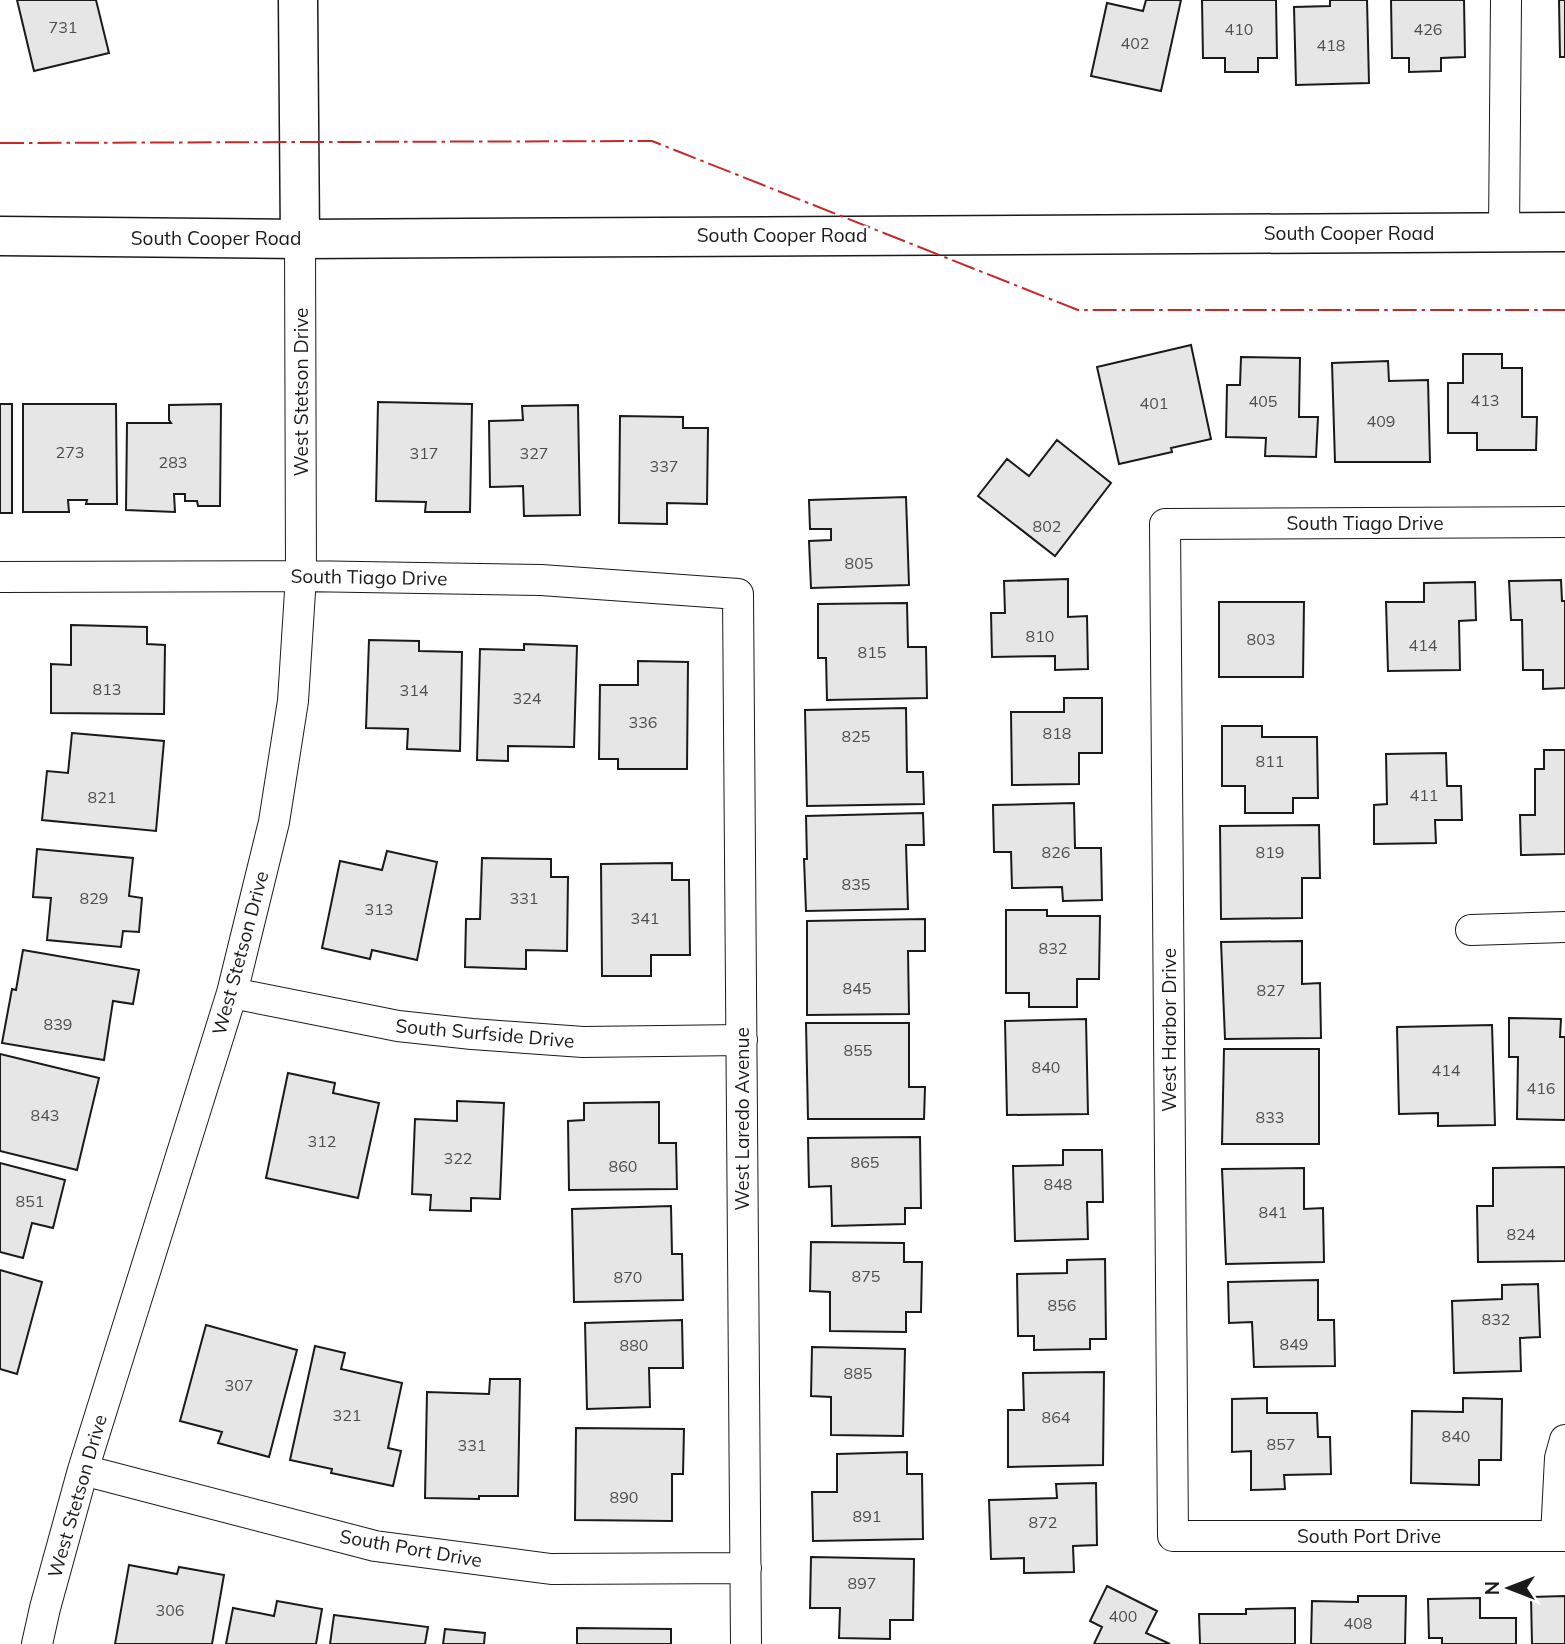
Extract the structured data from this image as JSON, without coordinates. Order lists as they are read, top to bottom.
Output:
{
  "streets": {
    "main road": ["South Cooper Road"],
    "street": [
      "West Stetson Drive",
      "South Tiago Drive",
      "West Harbor Drive",
      "South Surfside Drive",
      "West Laredo Avenue",
      "South Port Drive"
    ]
  },
  "crossings": [
    ["South Cooper Road", "West Stetson Drive"],
    ["West Stetson Drive", "South Tiago Drive"],
    ["West Stetson Drive", "South Surfside Drive"],
    ["West Stetson Drive", "South Port Drive"],
    ["South Tiago Drive", "West Harbor Drive"],
    ["South Tiago Drive", "West Laredo Avenue"],
    ["West Harbor Drive", "South Port Drive"],
    ["South Surfside Drive", "West Laredo Avenue"],
    ["West Laredo Avenue", "South Port Drive"]
  ],
  "house_numbers": [
    "731",
    "410",
    "426",
    "402",
    "418",
    "413",
    "405",
    "401",
    "409",
    "273",
    "317",
    "327",
    "283",
    "337",
    "802",
    "805",
    "810",
    "803",
    "414",
    "815",
    "813",
    "314",
    "324",
    "336",
    "818",
    "825",
    "811",
    "411",
    "821",
    "826",
    "819",
    "835",
    "829",
    "331",
    "313",
    "341",
    "832",
    "845",
    "827",
    "839",
    "855",
    "840",
    "414",
    "416",
    "843",
    "833",
    "312",
    "322",
    "865",
    "860",
    "848",
    "851",
    "841",
    "824",
    "875",
    "870",
    "856",
    "832",
    "849",
    "880",
    "885",
    "307",
    "321",
    "864",
    "840",
    "857",
    "331",
    "890",
    "891",
    "872",
    "897",
    "306",
    "400",
    "408"
  ],
  "north": "left"
}
